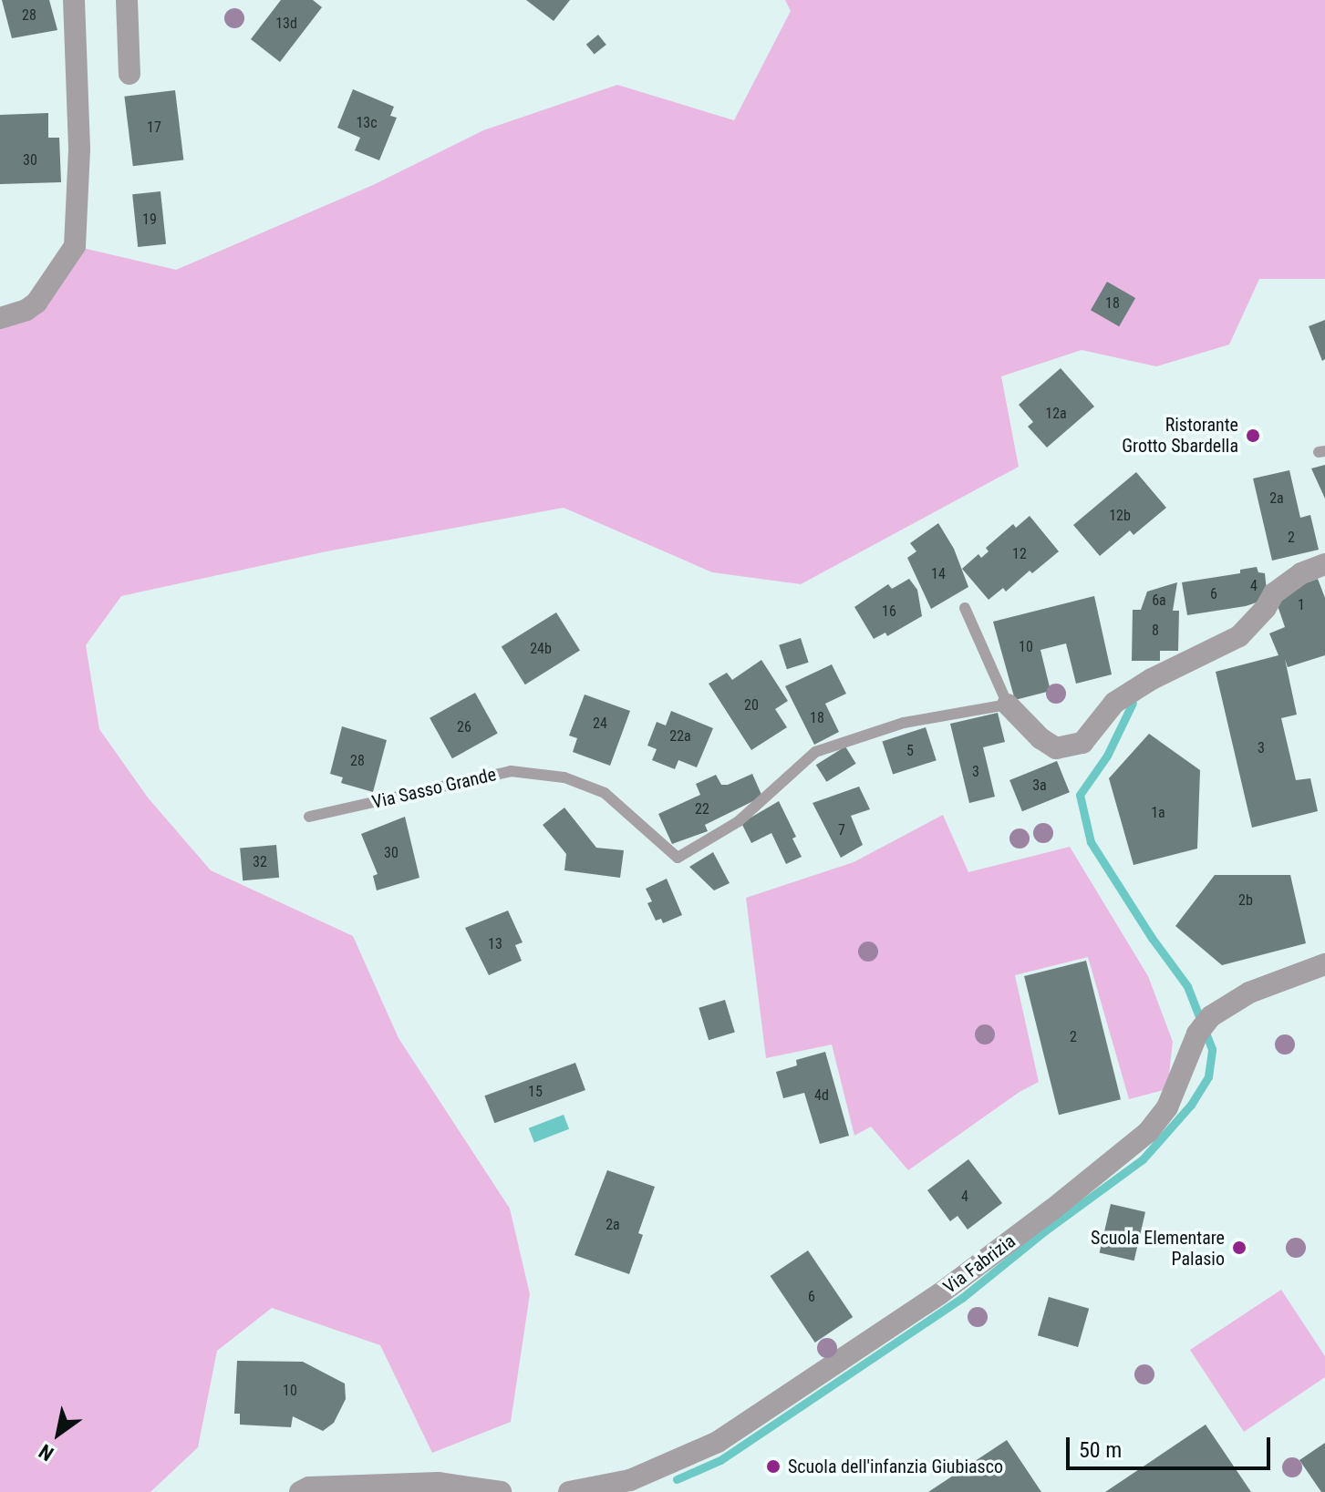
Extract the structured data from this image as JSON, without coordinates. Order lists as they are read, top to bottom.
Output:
{
  "streets": {
    "street": ["Via Fabrizia"],
    "lane": ["Via Sasso Grande"]
  },
  "places": ["Ristorante Grotto Sbardella", "Scuola Elementare Palasio", "Scuola dell'infanzia Giubiasco"],
  "house_numbers": [
    "28",
    "13d",
    "13c",
    "17",
    "30",
    "19",
    "18",
    "12a",
    "2a",
    "12b",
    "2",
    "12",
    "14",
    "4",
    "6",
    "6a",
    "1",
    "16",
    "8",
    "10",
    "24b",
    "20",
    "18",
    "24",
    "26",
    "22a",
    "3",
    "5",
    "28",
    "3",
    "3a",
    "22",
    "1a",
    "7",
    "30",
    "32",
    "2b",
    "13",
    "2",
    "15",
    "4d",
    "4",
    "2a",
    "6",
    "10"
  ],
  "scale_bar": "50 m",
  "north": "bottom left"
}
